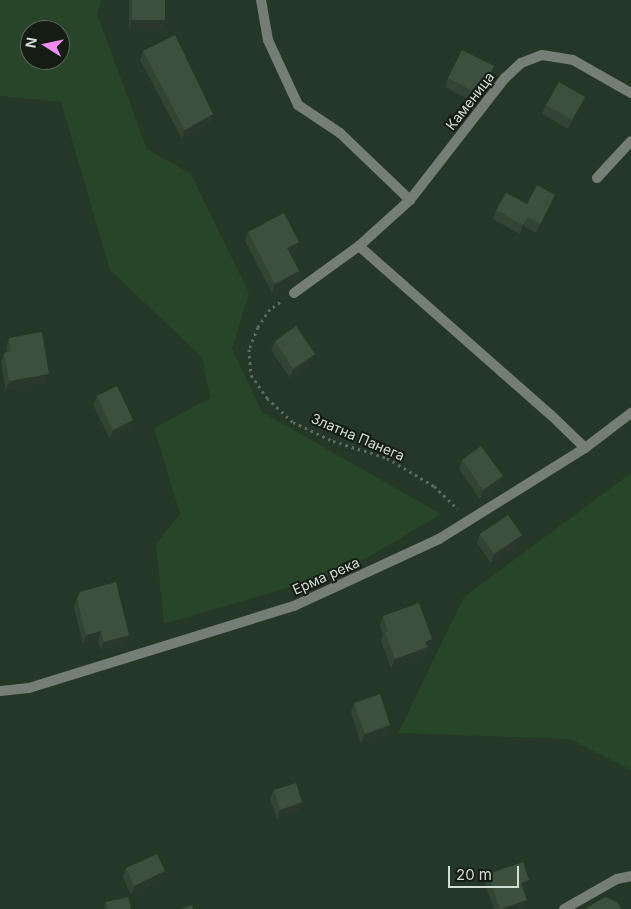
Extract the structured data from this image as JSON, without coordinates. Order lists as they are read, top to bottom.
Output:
{
  "streets": {
    "lane": ["Каменица", "Ерма река"],
    "path": ["Златна Панега"]
  },
  "crossings": [
    ["Каменица", "Златна Панега"],
    ["Златна Панега", "Ерма река"]
  ],
  "scale_bar": "20 m",
  "north": "left"
}
